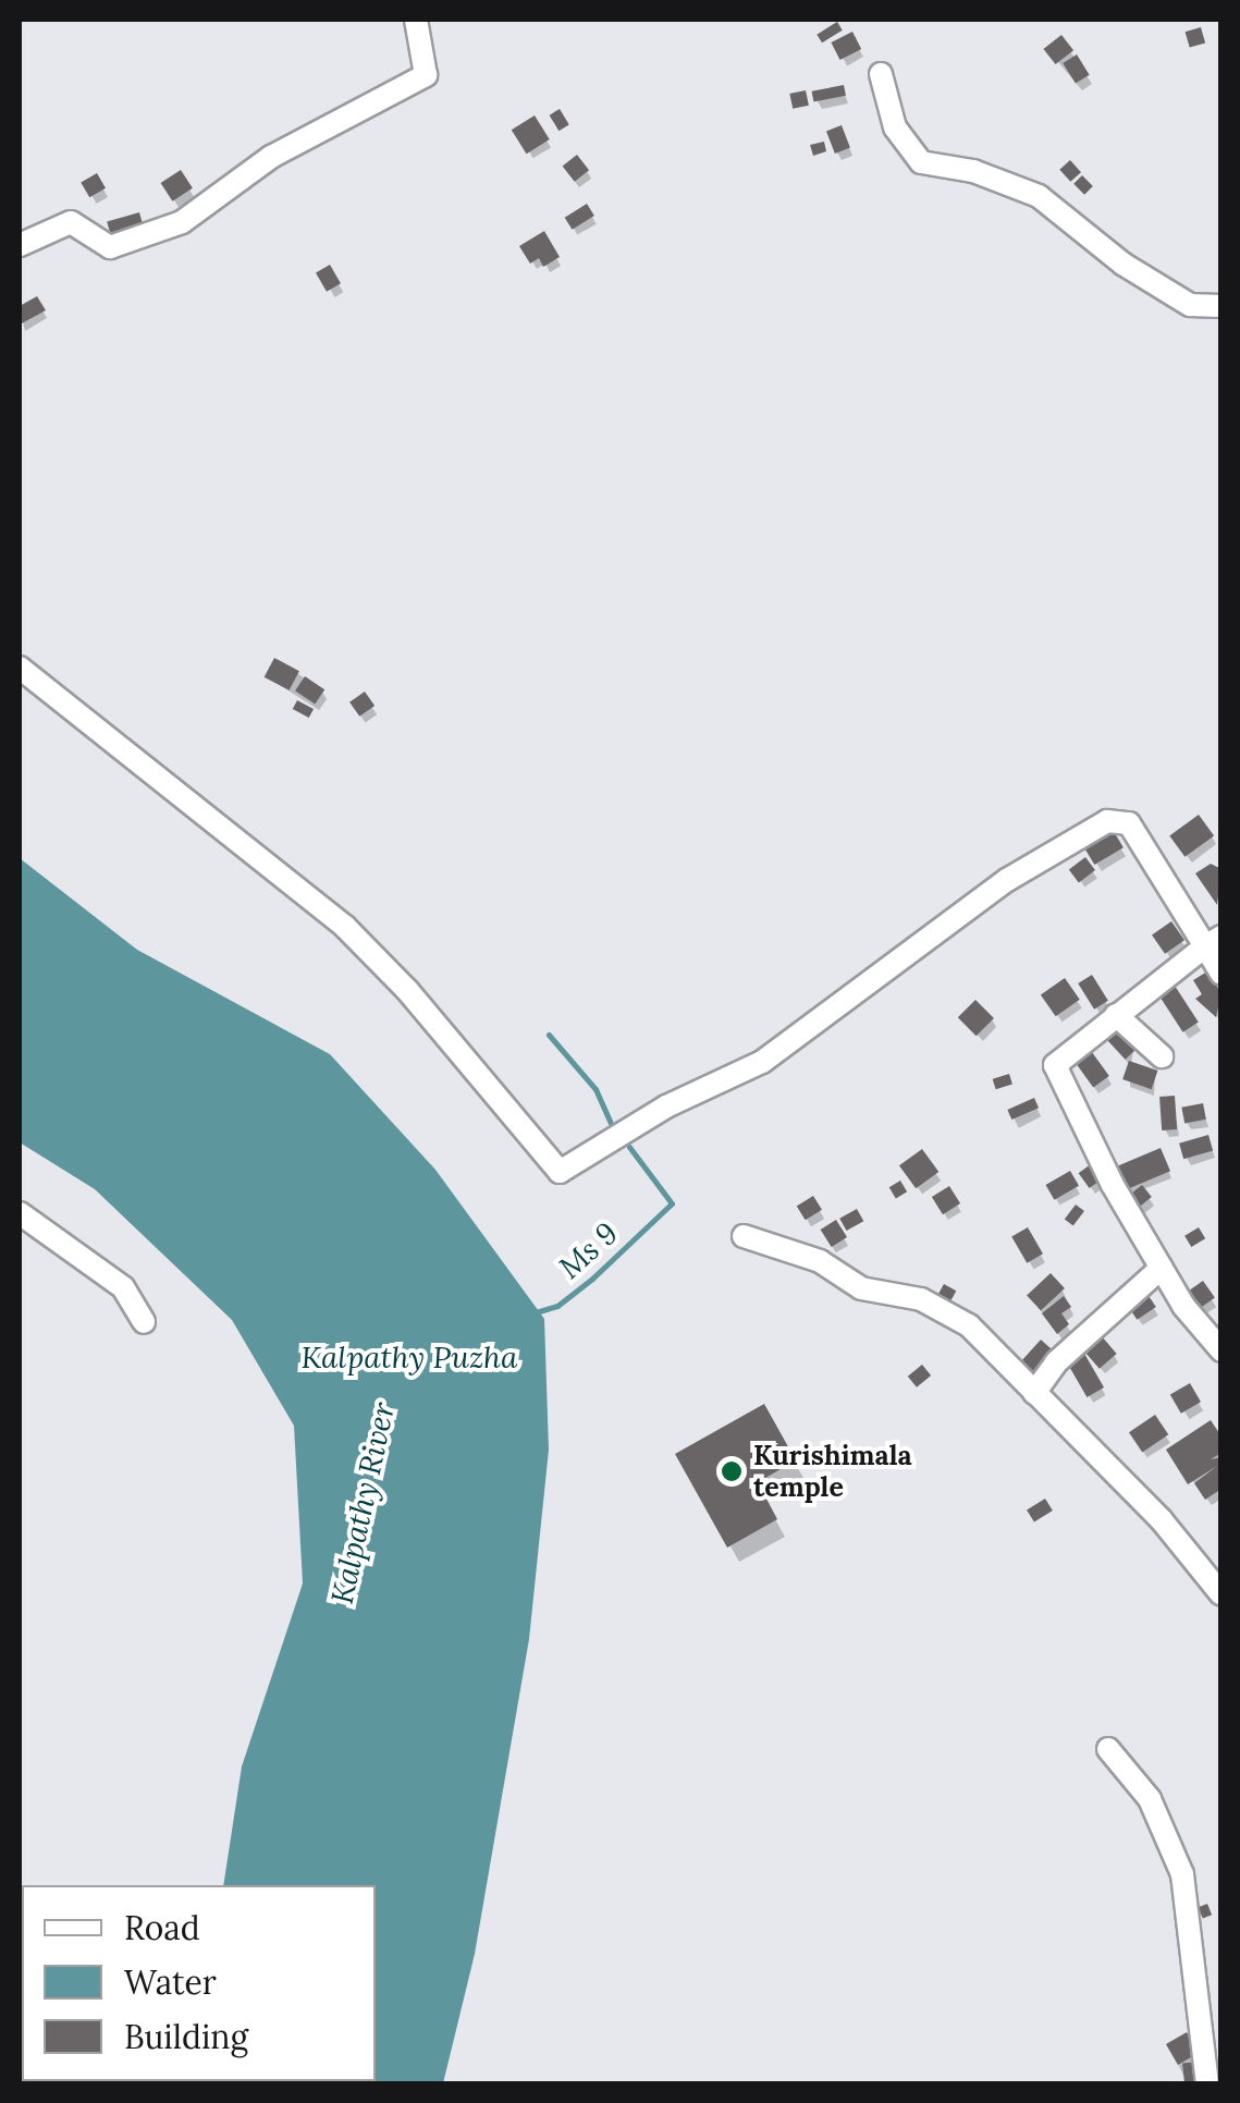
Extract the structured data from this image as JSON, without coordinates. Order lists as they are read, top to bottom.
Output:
{
  "water": ["Ms 9", "Kalpathy Puzha", "Kalpathy River"],
  "places": ["Kurishimala temple"],
  "legend": ["Road", "Water", "Building"]
}
